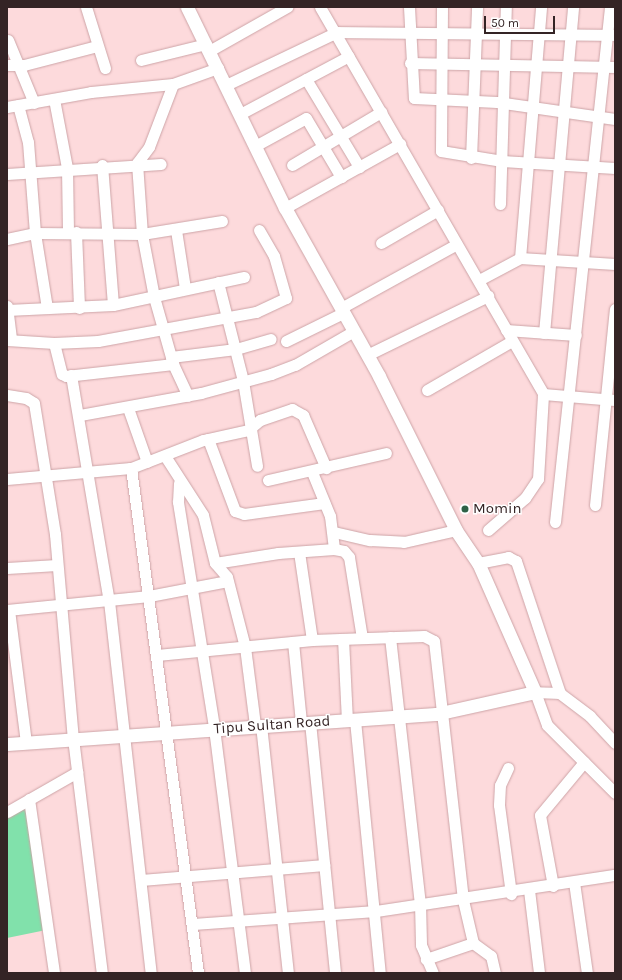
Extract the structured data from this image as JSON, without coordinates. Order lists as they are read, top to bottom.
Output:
{
  "streets": {
    "main road": ["Tipu Sultan Road"]
  },
  "places": ["Momin"],
  "scale_bar": "50 m"
}
